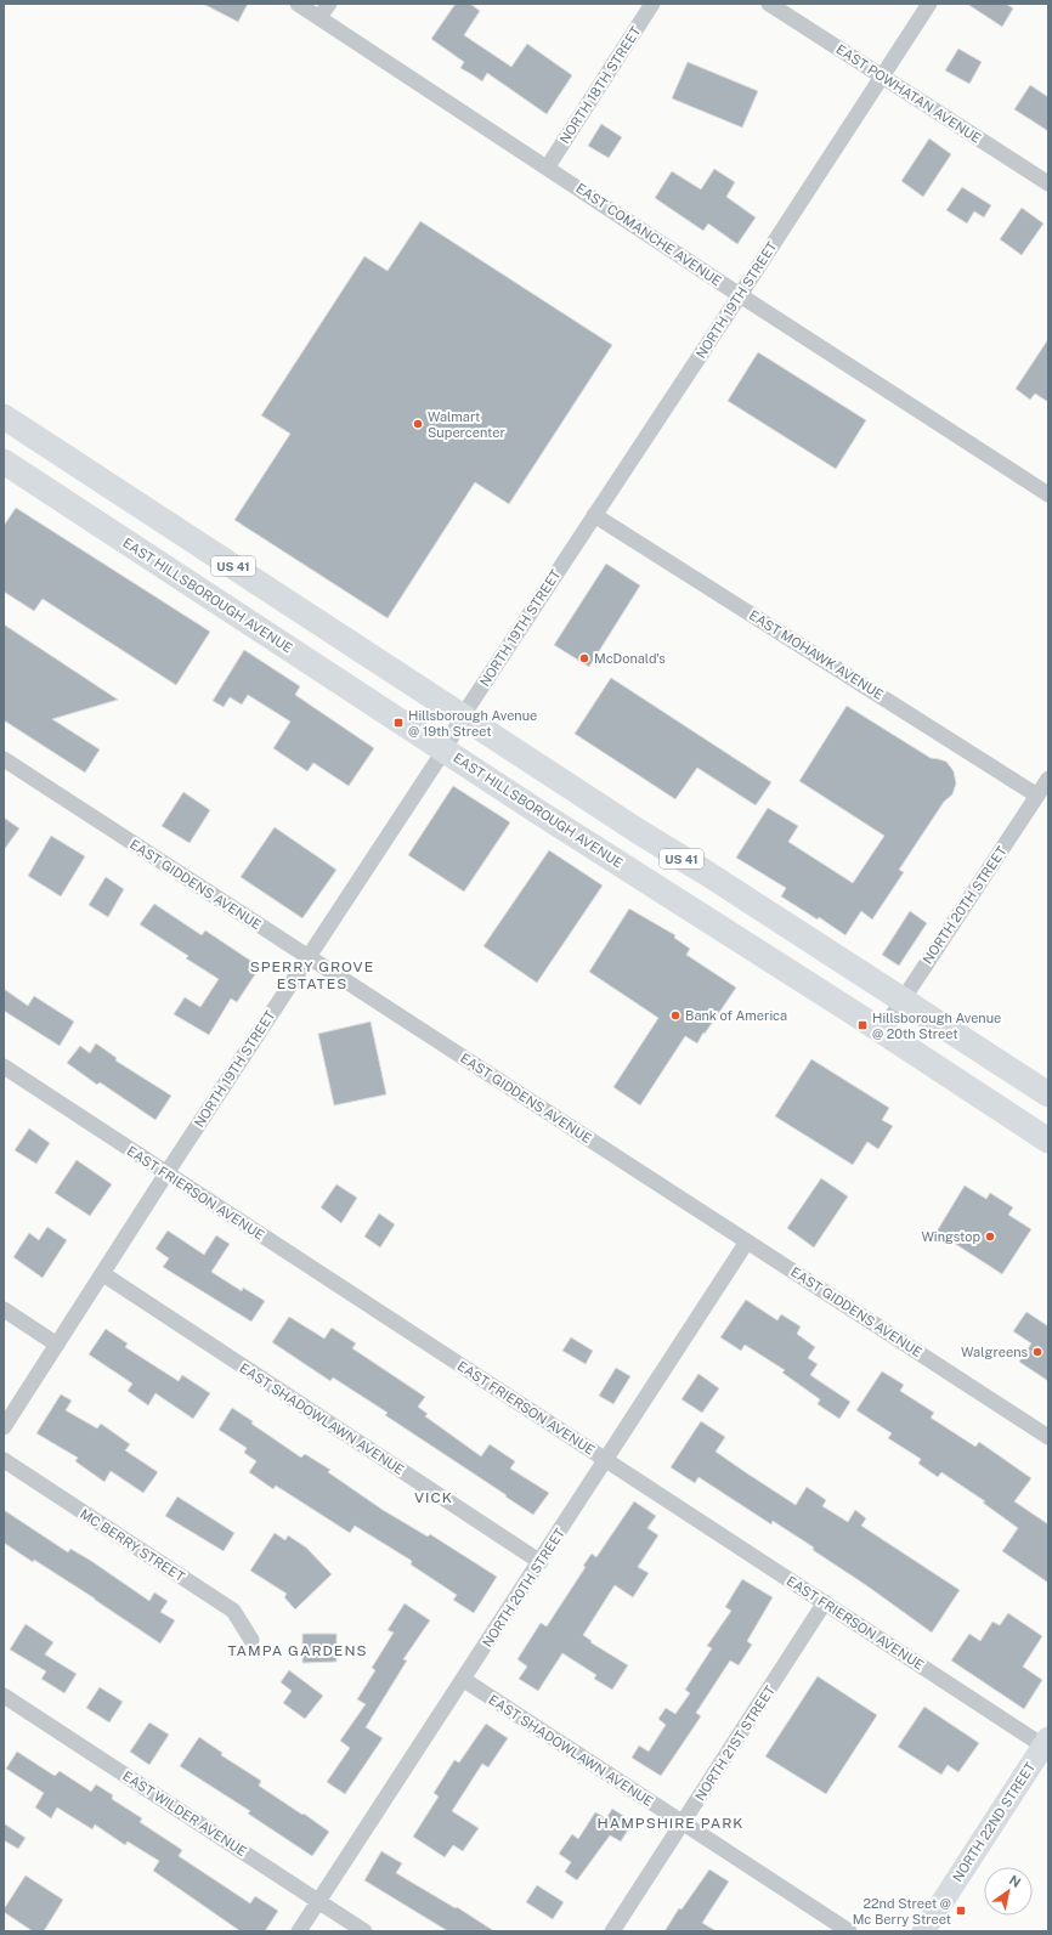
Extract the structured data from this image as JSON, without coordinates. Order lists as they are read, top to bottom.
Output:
{
  "streets": {
    "main road": ["US 41", "EAST HILLSBOROUGH AVENUE", "NORTH 22ND STREET"],
    "street": [
      "NORTH 18TH STREET",
      "EAST POWHATAN AVENUE",
      "EAST COMANCHE AVENUE",
      "NORTH 19TH STREET",
      "EAST MOHAWK AVENUE",
      "EAST GIDDENS AVENUE",
      "NORTH 20TH STREET",
      "EAST FRIERSON AVENUE",
      "EAST SHADOWLAWN AVENUE",
      "MC BERRY STREET",
      "NORTH 21ST STREET",
      "EAST WILDER AVENUE"
    ]
  },
  "crossings": [
    ["NORTH 18TH STREET", "EAST COMANCHE AVENUE"],
    ["EAST POWHATAN AVENUE", "NORTH 19TH STREET"],
    ["EAST COMANCHE AVENUE", "NORTH 19TH STREET"],
    ["NORTH 19TH STREET", "US 41"],
    ["NORTH 19TH STREET", "EAST HILLSBOROUGH AVENUE"],
    ["NORTH 19TH STREET", "EAST MOHAWK AVENUE"],
    ["NORTH 19TH STREET", "EAST GIDDENS AVENUE"],
    ["NORTH 19TH STREET", "EAST FRIERSON AVENUE"],
    ["NORTH 19TH STREET", "EAST SHADOWLAWN AVENUE"],
    ["US 41", "NORTH 20TH STREET"],
    ["EAST HILLSBOROUGH AVENUE", "NORTH 20TH STREET"],
    ["EAST MOHAWK AVENUE", "NORTH 20TH STREET"],
    ["EAST GIDDENS AVENUE", "NORTH 20TH STREET"],
    ["NORTH 20TH STREET", "EAST FRIERSON AVENUE"],
    ["NORTH 20TH STREET", "EAST SHADOWLAWN AVENUE"],
    ["NORTH 20TH STREET", "EAST WILDER AVENUE"],
    ["EAST FRIERSON AVENUE", "NORTH 21ST STREET"],
    ["EAST FRIERSON AVENUE", "NORTH 22ND STREET"],
    ["EAST SHADOWLAWN AVENUE", "NORTH 21ST STREET"]
  ],
  "districts": [
    "SPERRY GROVE ESTATES",
    "VICK",
    "TAMPA GARDENS",
    "HAMPSHIRE PARK"
  ],
  "places": {
    "other": [
      "Walmart Supercenter",
      "McDonald's",
      "Bank of America",
      "Wingstop",
      "Walgreens"
    ],
    "transit": ["Hillsborough Avenue @ 19th Street", "Hillsborough Avenue @ 20th Street", "22nd Street @ Mc Berry Street"]
  },
  "north": "top right"
}
